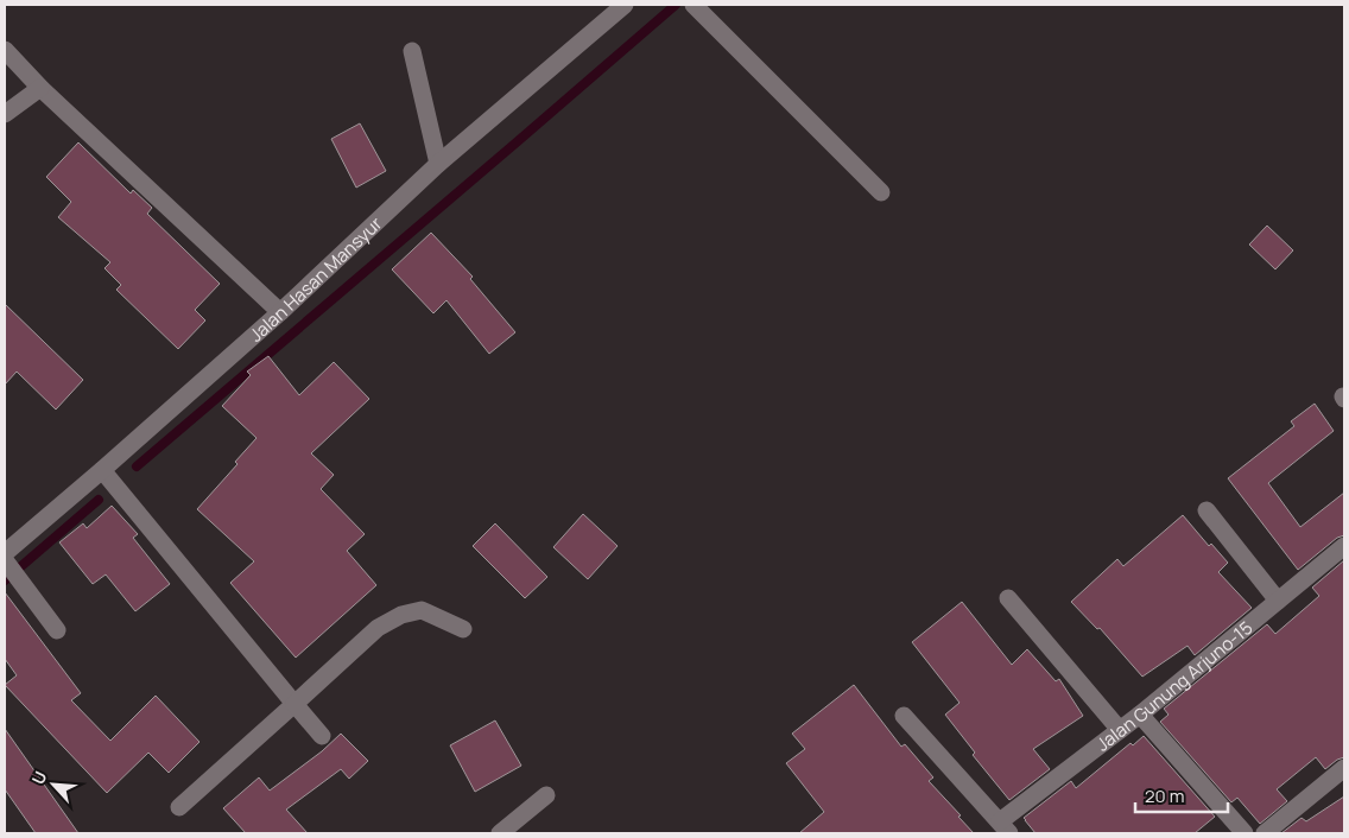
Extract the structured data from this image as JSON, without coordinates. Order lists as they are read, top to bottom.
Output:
{
  "streets": {
    "street": ["Jalan Hasan Mansyur", "Jalan Gunung Arjuno-15"]
  },
  "scale_bar": "20 m",
  "north": "top left"
}
